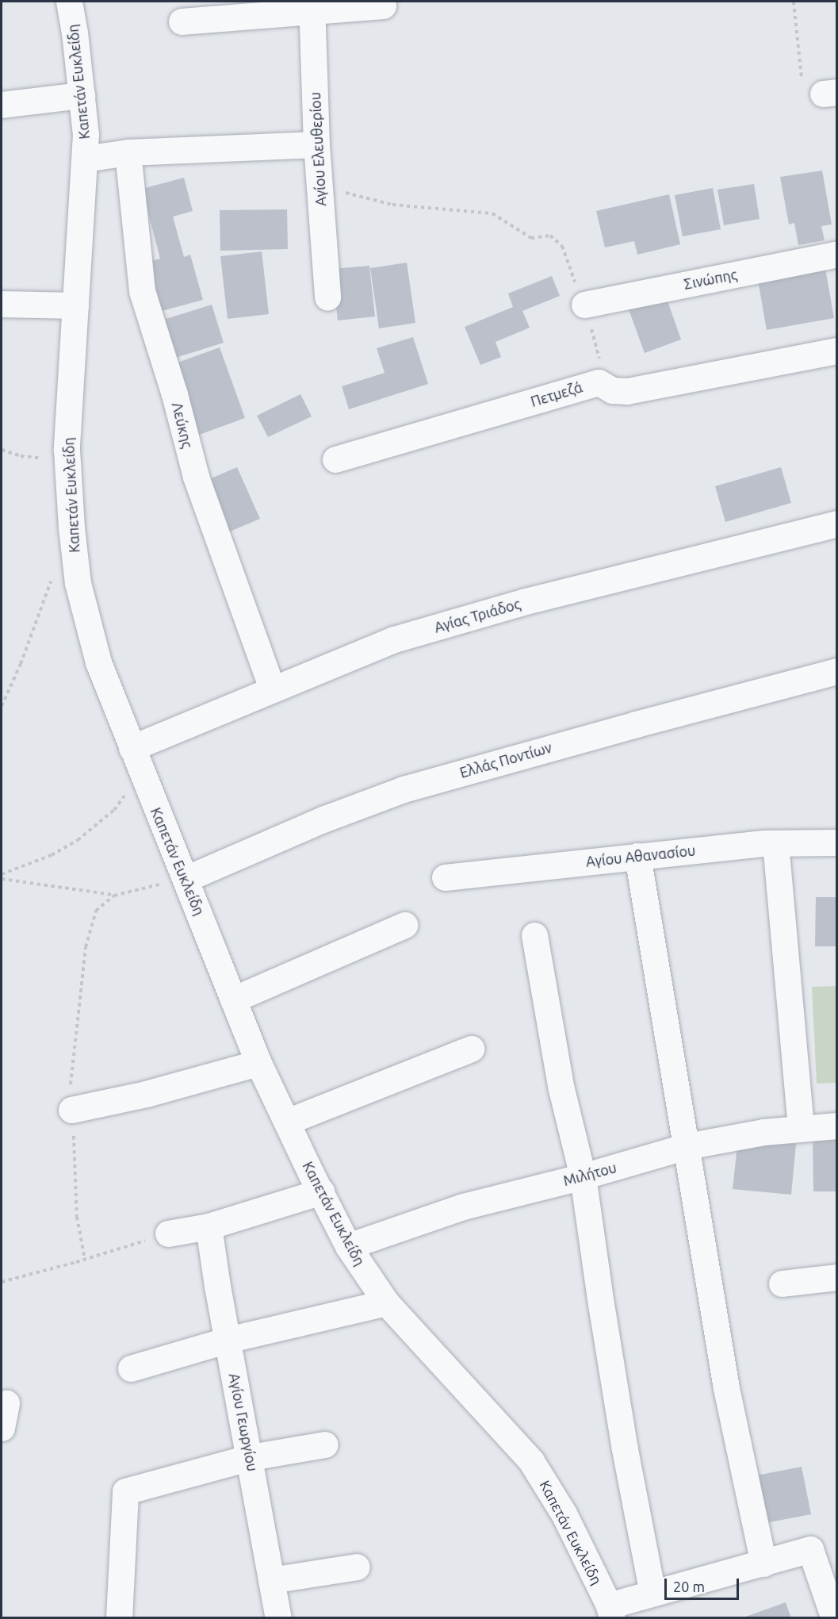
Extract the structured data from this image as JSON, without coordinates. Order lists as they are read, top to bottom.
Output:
{
  "streets": {
    "street": [
      "Καπετάν Ευκλείδη",
      "Αγίου Ελευθερίου",
      "Σινώπης",
      "Πετμεζά",
      "Λεύκης",
      "Αγίας Τριάδος",
      "Ελλάς Ποντίων",
      "Αγίου Αθανασίου",
      "Μιλήτου",
      "Αγίου Γεωργίου"
    ]
  },
  "crossings": [
    ["Καπετάν Ευκλείδη", "Αγίας Τριάδος"],
    ["Καπετάν Ευκλείδη", "Ελλάς Ποντίων"],
    ["Καπετάν Ευκλείδη", "Μιλήτου"],
    ["Λεύκης", "Αγίας Τριάδος"]
  ],
  "scale_bar": "20 m"
}
